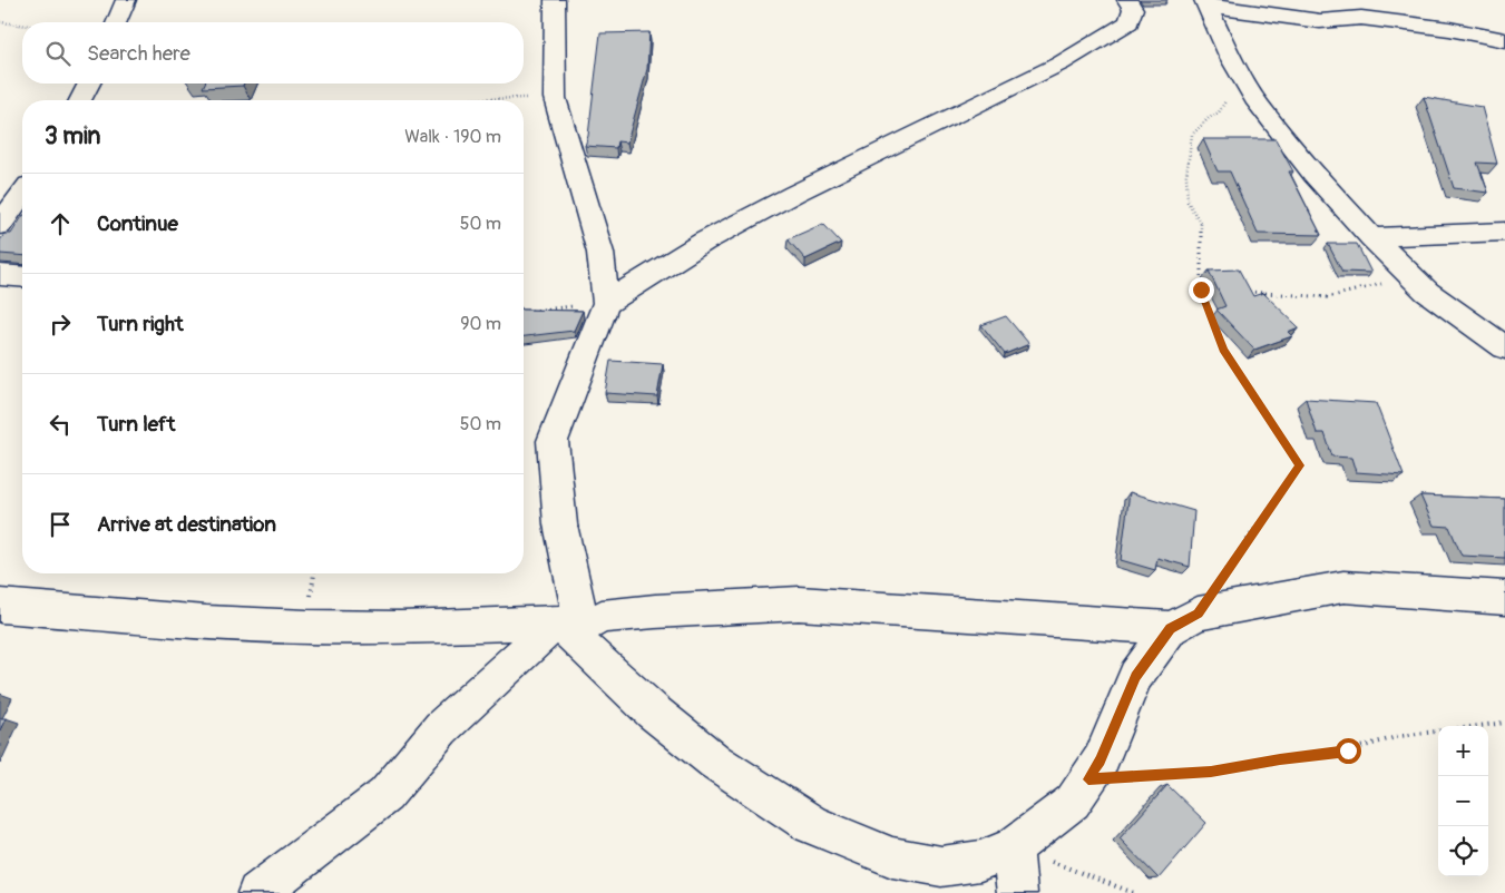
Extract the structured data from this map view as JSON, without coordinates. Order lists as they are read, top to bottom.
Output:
{
  "page": {
    "search": "Search here",
    "heading": ["3 min", "Walk · 190 m"],
    "list": [
      ["Continue", "50 m"],
      ["Turn right", "90 m"],
      ["Turn left", "50 m"],
      "Arrive at destination"
    ],
    "map_buttons": ["+", "−"]
  }
}
